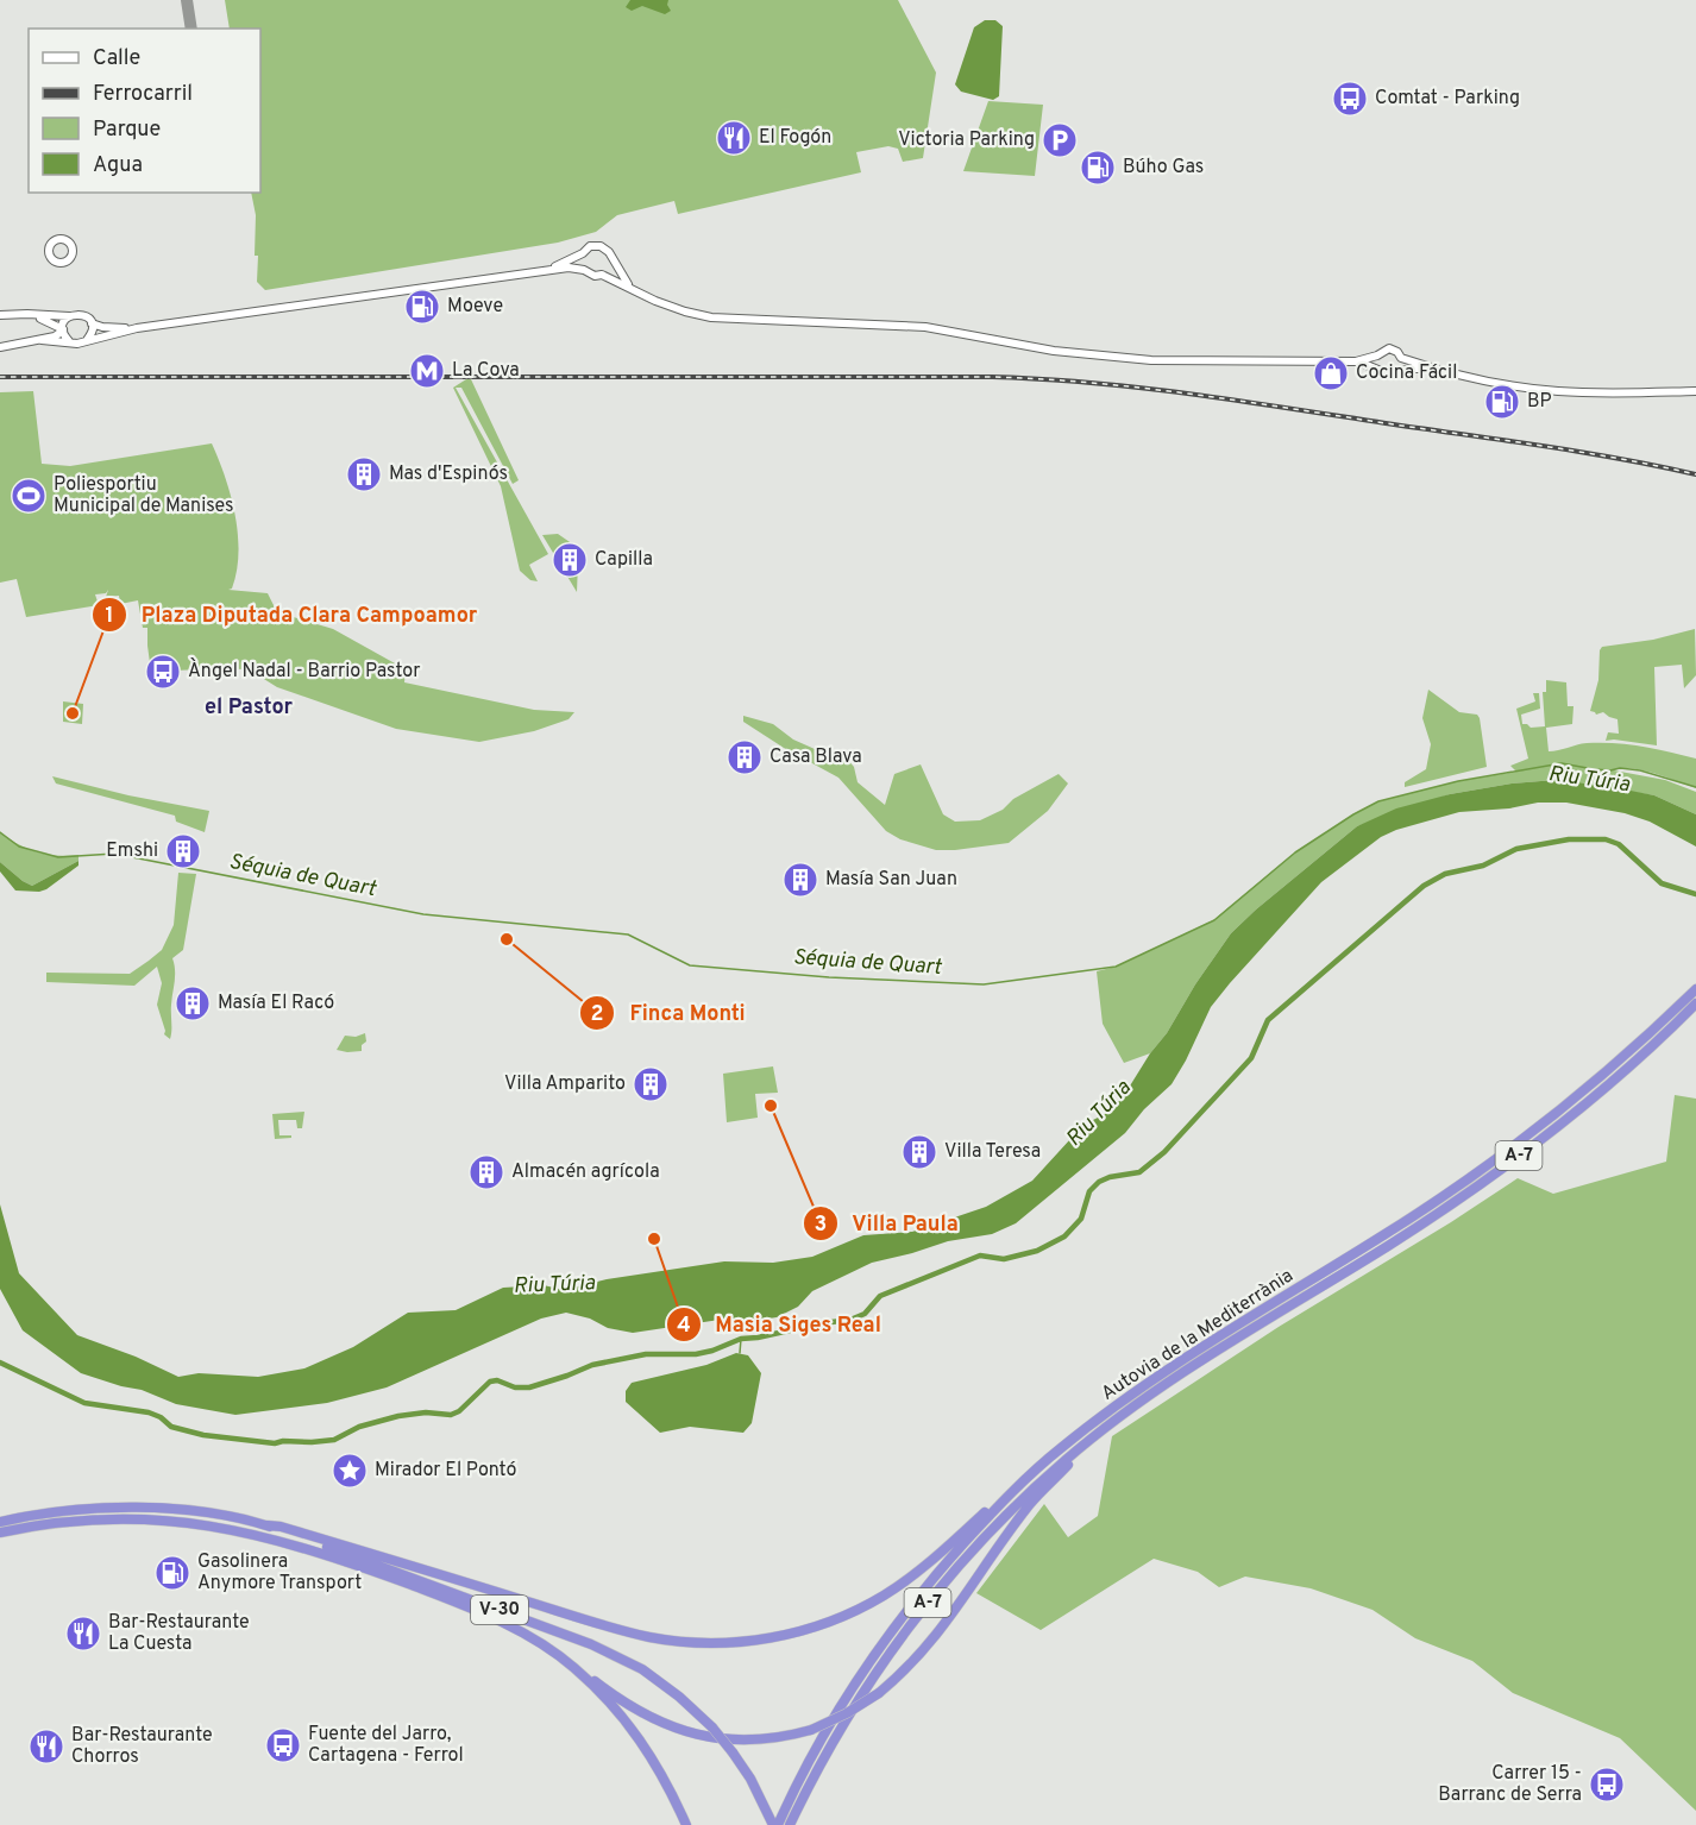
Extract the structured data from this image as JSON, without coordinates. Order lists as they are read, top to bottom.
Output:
{
  "streets": {
    "highway": ["A-7", "Autovia de la Mediterrània", "V-30"]
  },
  "crossings": [
    ["Autovia de la Mediterrània", "V-30"]
  ],
  "districts": ["el Pastor"],
  "water": ["Riu Túria", "Séquia de Quart"],
  "places": {
    "bus stop": [
      "Comtat - Parking",
      "Àngel Nadal - Barrio Pastor",
      "Fuente del Jarro, Cartagena - Ferrol",
      "Carrer 15 - Barranc de Serra"
    ],
    "restaurant": ["El Fogón", "Bar-Restaurante La Cuesta", "Bar-Restaurante Chorros"],
    "parking": ["Victoria Parking"],
    "fuel station": [
      "Búho Gas",
      "Moeve",
      "BP",
      "Gasolinera Anymore Transport"
    ],
    "metro station": ["La Cova"],
    "shop": ["Cocina Fácil"],
    "building": [
      "Mas d'Espinós",
      "Capilla",
      "Casa Blava",
      "Emshi",
      "Masía San Juan",
      "Masía El Racó",
      "Villa Amparito",
      "Villa Teresa",
      "Almacén agrícola"
    ],
    "sports": ["Poliesportiu Municipal de Manises"],
    "other": [
      "Plaza Diputada Clara Campoamor",
      "Finca Monti",
      "Villa Paula",
      "Masia Siges Real"
    ],
    "place": ["Mirador El Pontó"]
  },
  "legend": [
    "Calle",
    "Ferrocarril",
    "Parque",
    "Agua"
  ]
}
